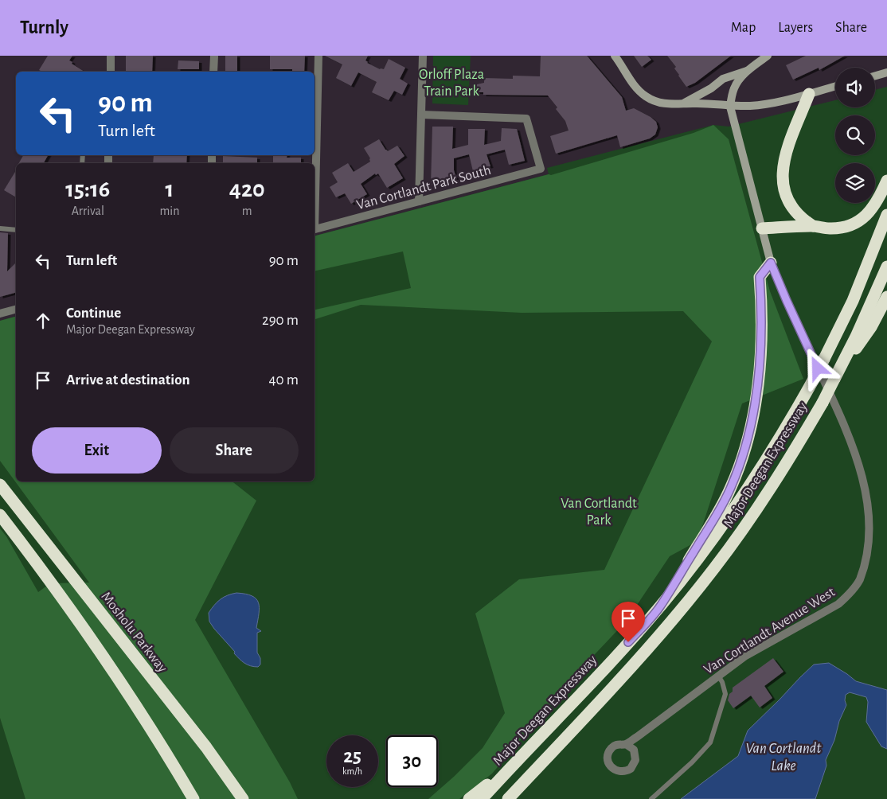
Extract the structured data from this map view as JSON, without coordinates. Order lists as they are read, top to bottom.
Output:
{
  "streets": {
    "highway": ["Major Deegan Expressway", "Mosholu Parkway"],
    "street": ["Van Cortlandt Park South", "Van Cortlandt Avenue West"]
  },
  "water": ["Van Cortlandt Lake"],
  "parks": ["Orloff Plaza Train Park", "Van Cortlandt Park"],
  "page": {
    "header": "Turnly",
    "nav": ["Map", "Layers", "Share"],
    "turn": ["90 m", "Turn left"],
    "eta": [
      "15:16",
      "Arrival",
      "1",
      "min",
      "420",
      "m"
    ],
    "list": [
      {
        "name": "Turn left",
        "value": "90 m"
      },
      {
        "name": "Continue",
        "note": "Major Deegan Expressway",
        "value": "290 m"
      },
      {
        "name": "Arrive at destination",
        "value": "40 m"
      }
    ],
    "buttons": ["Exit", "Share"],
    "speed": "25 km/h",
    "limit": "30"
  }
}
